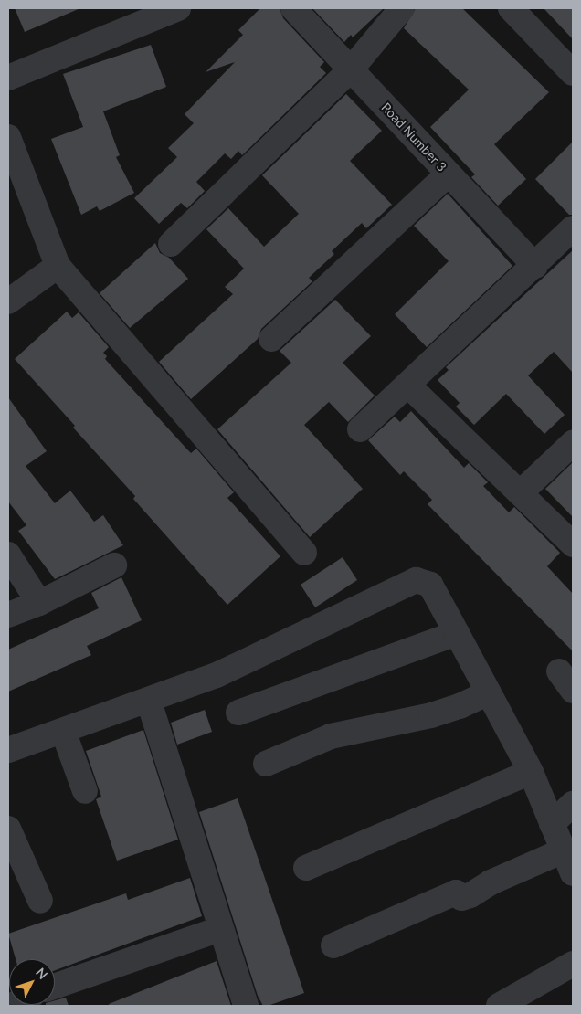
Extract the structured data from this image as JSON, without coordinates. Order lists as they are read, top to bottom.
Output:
{
  "streets": {
    "street": ["Road Number 3"]
  },
  "north": "top right"
}
